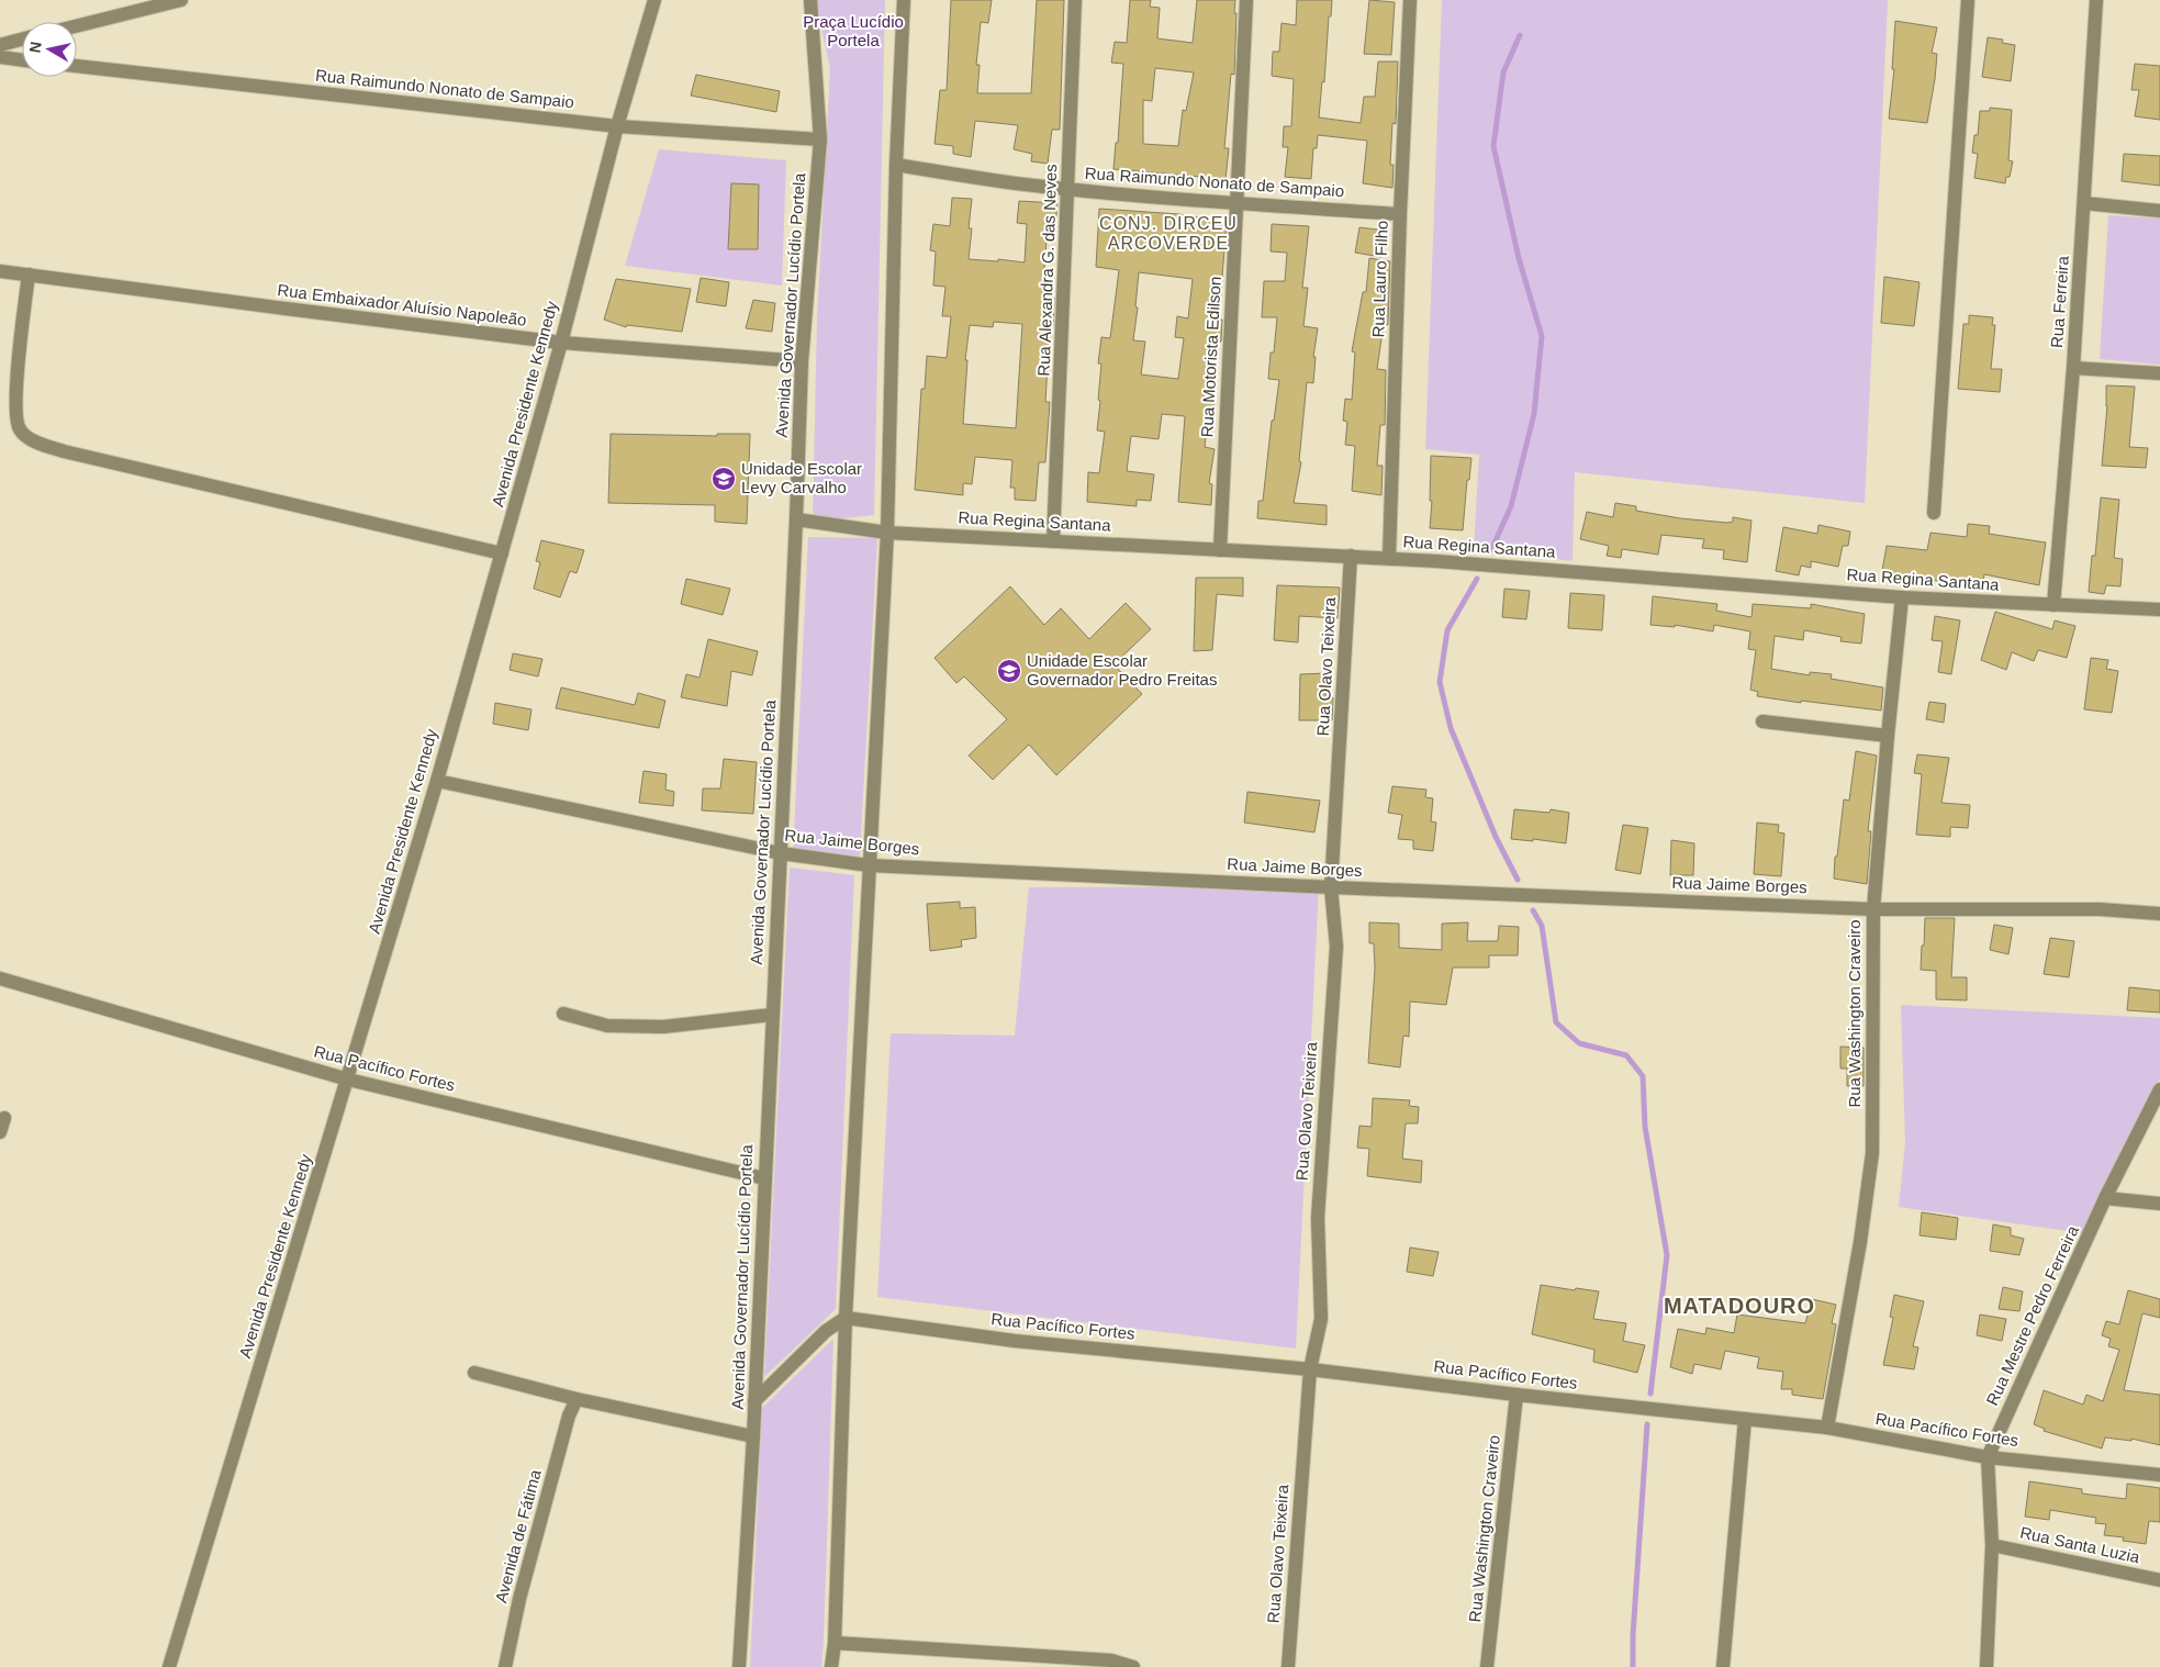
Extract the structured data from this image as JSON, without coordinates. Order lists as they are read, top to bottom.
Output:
{
  "streets": {
    "street": [
      "Rua Raimundo Nonato de Sampaio",
      "Rua Alexandra G. das Neves",
      "Rua Lauro Filho",
      "Rua Ferreira",
      "Rua Embaixador Aluísio Napoleão",
      "Avenida Governador Lucídio Portela",
      "Rua Motorista Edilson",
      "Avenida Presidente Kennedy",
      "Rua Regina Santana",
      "Rua Olavo Teixeira",
      "Rua Jaime Borges",
      "Rua Washington Craveiro",
      "Rua Pacífico Fortes",
      "Rua Mestre Pedro Ferreira",
      "Avenida de Fátima",
      "Rua Santa Luzia"
    ]
  },
  "crossings": [
    ["Rua Raimundo Nonato de Sampaio", "Rua Alexandra G. das Neves"],
    ["Rua Raimundo Nonato de Sampaio", "Rua Lauro Filho"],
    ["Rua Raimundo Nonato de Sampaio", "Avenida Governador Lucídio Portela"],
    ["Rua Raimundo Nonato de Sampaio", "Rua Motorista Edilson"],
    ["Rua Raimundo Nonato de Sampaio", "Avenida Presidente Kennedy"],
    ["Rua Alexandra G. das Neves", "Rua Regina Santana"],
    ["Rua Lauro Filho", "Rua Regina Santana"],
    ["Rua Ferreira", "Rua Regina Santana"],
    ["Rua Embaixador Aluísio Napoleão", "Avenida Governador Lucídio Portela"],
    ["Rua Embaixador Aluísio Napoleão", "Avenida Presidente Kennedy"],
    ["Avenida Governador Lucídio Portela", "Rua Regina Santana"],
    ["Avenida Governador Lucídio Portela", "Rua Jaime Borges"],
    ["Avenida Governador Lucídio Portela", "Rua Pacífico Fortes"],
    ["Rua Motorista Edilson", "Rua Regina Santana"],
    ["Avenida Presidente Kennedy", "Rua Jaime Borges"],
    ["Avenida Presidente Kennedy", "Rua Pacífico Fortes"],
    ["Rua Regina Santana", "Rua Olavo Teixeira"],
    ["Rua Regina Santana", "Rua Washington Craveiro"],
    ["Rua Olavo Teixeira", "Rua Jaime Borges"],
    ["Rua Olavo Teixeira", "Rua Pacífico Fortes"],
    ["Rua Jaime Borges", "Rua Washington Craveiro"],
    ["Rua Washington Craveiro", "Rua Pacífico Fortes"],
    ["Rua Pacífico Fortes", "Rua Mestre Pedro Ferreira"],
    ["Rua Mestre Pedro Ferreira", "Rua Santa Luzia"]
  ],
  "districts": ["CONJ. DIRCEU ARCOVERDE", "MATADOURO"],
  "parks": ["Praça Lucídio Portela"],
  "places": {
    "school or university": ["Unidade Escolar Levy Carvalho", "Unidade Escolar Governador Pedro Freitas"]
  },
  "north": "left"
}
